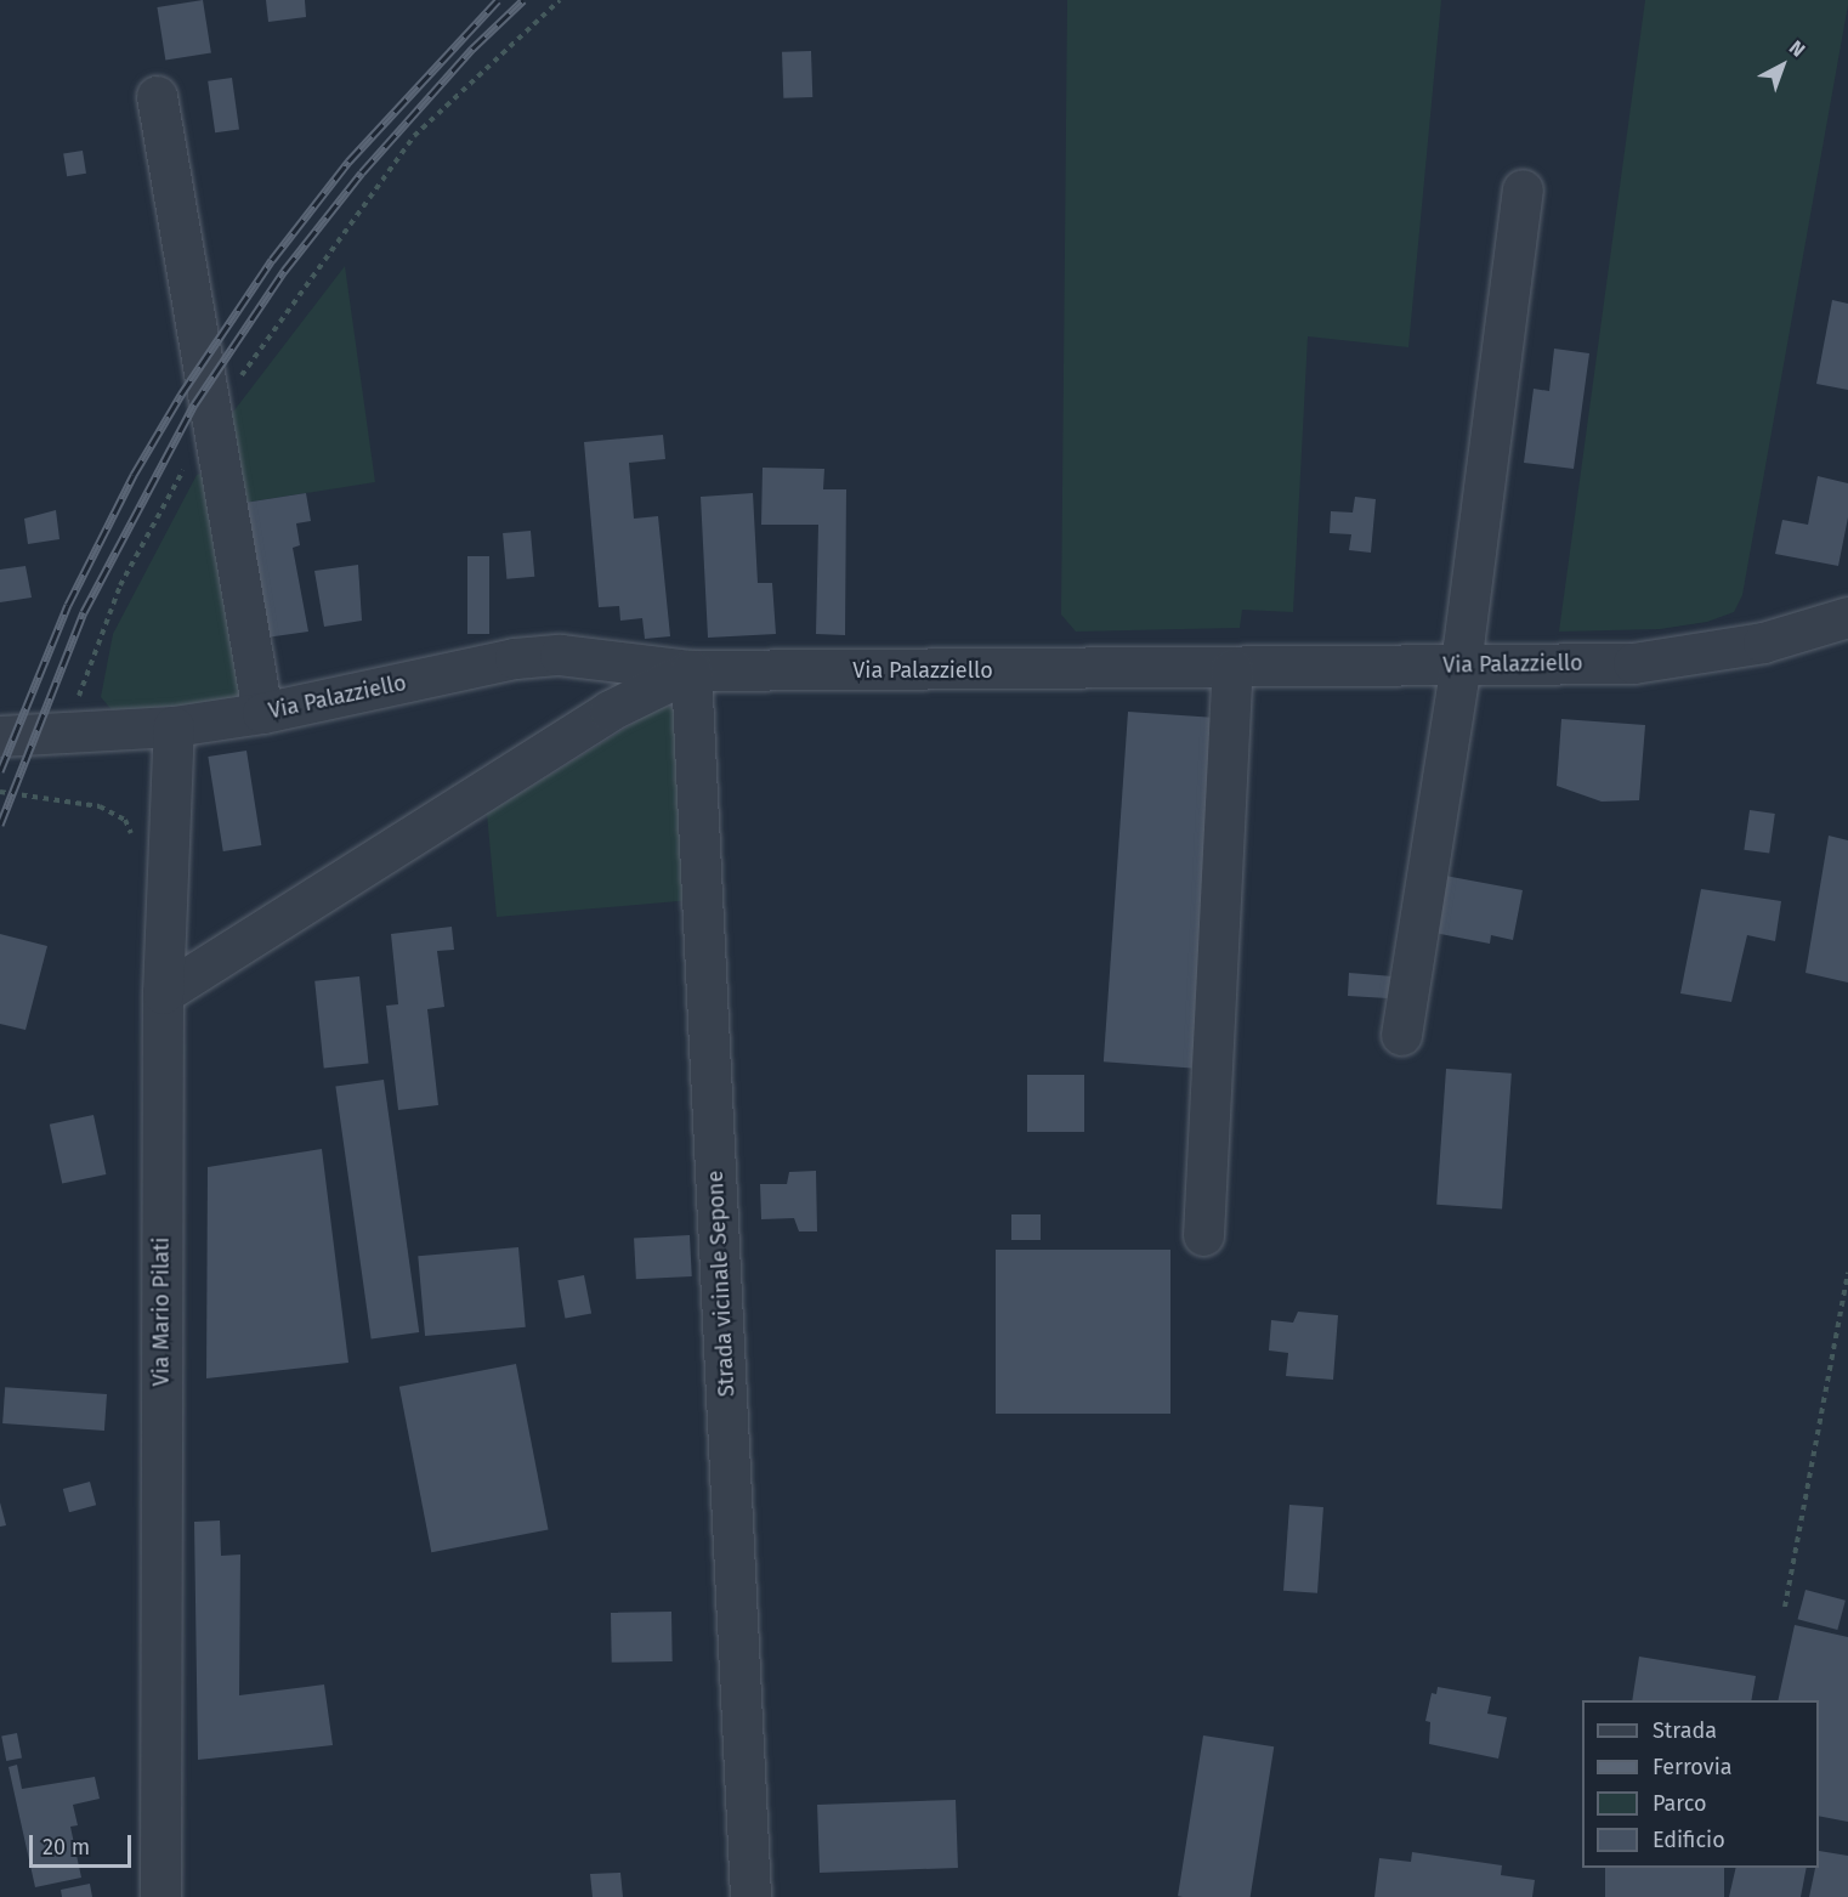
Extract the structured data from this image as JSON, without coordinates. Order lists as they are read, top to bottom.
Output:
{
  "streets": {
    "street": ["Via Palazziello", "Strada vicinale Sepone", "Via Mario Pilati"]
  },
  "crossings": [
    ["Via Palazziello", "Strada vicinale Sepone"],
    ["Via Palazziello", "Via Mario Pilati"]
  ],
  "legend": [
    "Strada",
    "Ferrovia",
    "Parco",
    "Edificio"
  ],
  "scale_bar": "20 m",
  "north": "top right"
}
